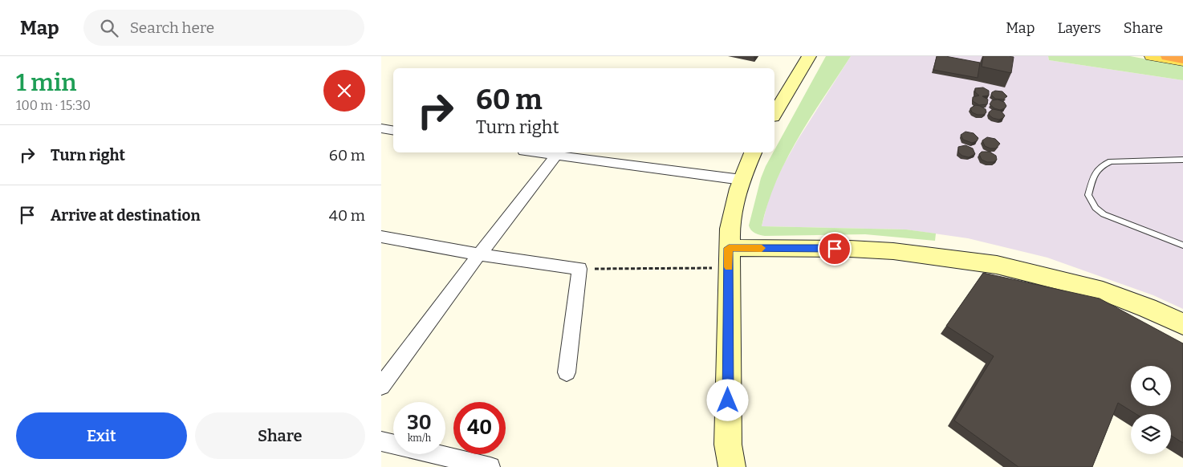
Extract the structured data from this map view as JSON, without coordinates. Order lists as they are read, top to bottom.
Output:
{
  "page": {
    "header": "Map",
    "search": "Search here",
    "nav": ["Map", "Layers", "Share"],
    "heading": ["1 min", "100 m · 15:30"],
    "turn": ["60 m", "Turn right"],
    "list": [
      {
        "name": "Turn right",
        "value": "60 m"
      },
      {
        "name": "Arrive at destination",
        "value": "40 m"
      }
    ],
    "speed": "30 km/h",
    "limit": "40",
    "buttons": ["Exit", "Share"]
  }
}
